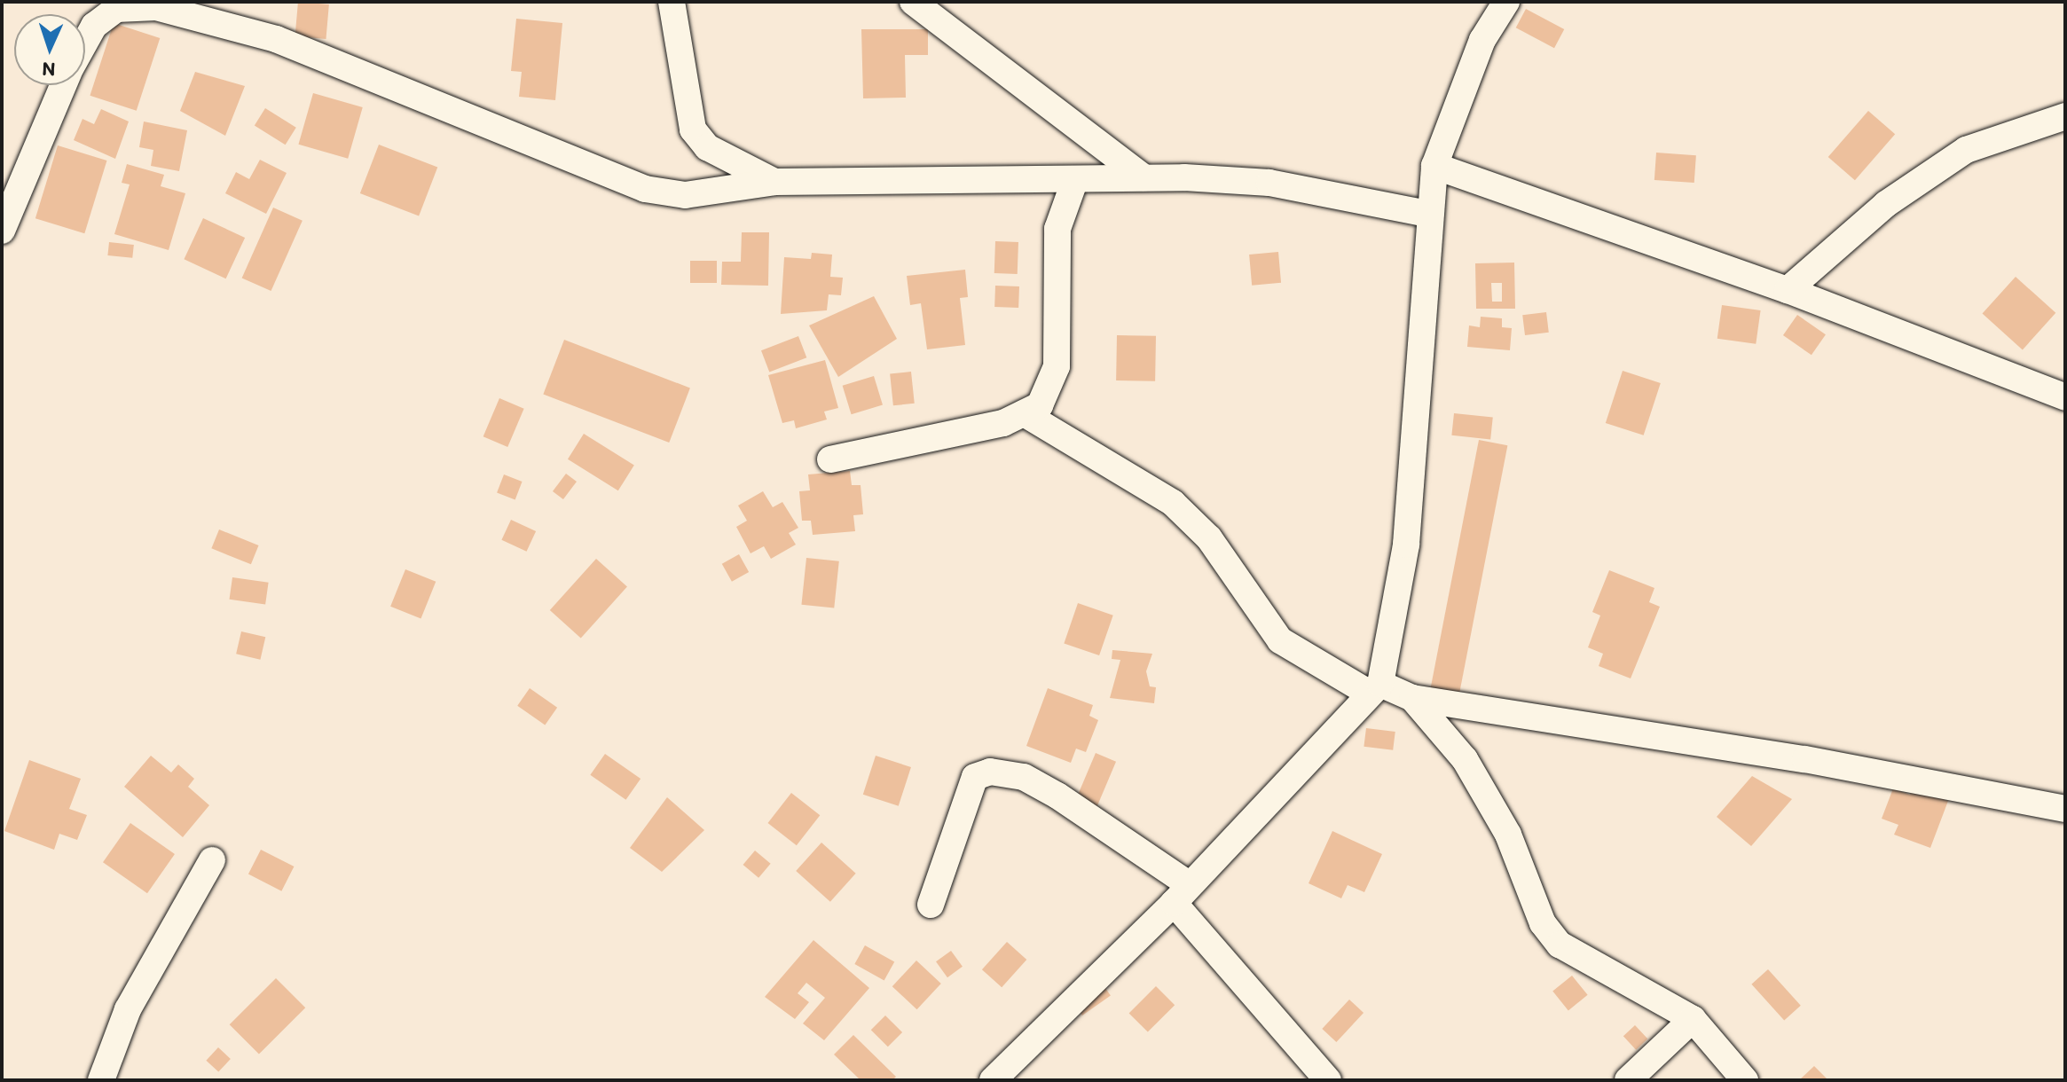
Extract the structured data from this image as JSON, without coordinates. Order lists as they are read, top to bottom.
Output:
{
  "north": "bottom"
}
